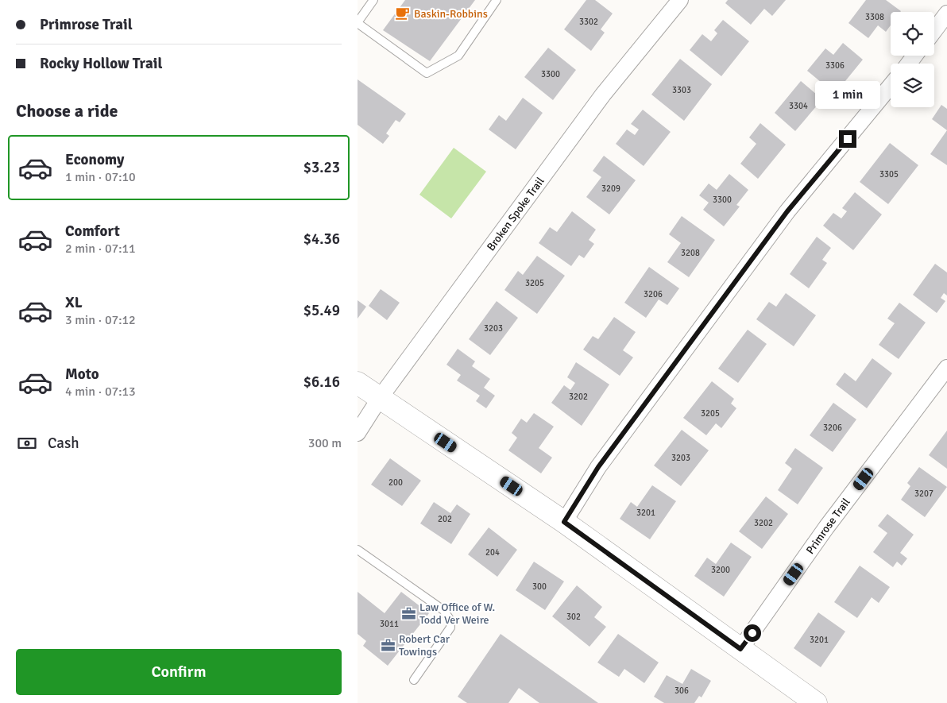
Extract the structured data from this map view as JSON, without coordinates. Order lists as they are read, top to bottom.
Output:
{
  "streets": {
    "street": ["Broken Spoke Trail", "Primrose Trail"]
  },
  "places": {
    "cafe": ["Baskin-Robbins"],
    "office": ["Law Office of W. Todd Ver Weire", "Robert Car Towings"]
  },
  "house_numbers": [
    "3308",
    "3302",
    "3306",
    "3300",
    "3303",
    "3304",
    "3305",
    "3209",
    "3300",
    "3208",
    "3205",
    "3206",
    "3203",
    "3202",
    "3205",
    "3206",
    "3203",
    "200",
    "3207",
    "3201",
    "202",
    "3202",
    "204",
    "3200",
    "300",
    "302",
    "3011",
    "3201",
    "306"
  ],
  "page": {
    "banner": ["Primrose Trail", "Rocky Hollow Trail"],
    "bubble": "1 min",
    "heading": "Choose a ride",
    "list": [
      {
        "name": "Economy",
        "note": "1 min · 07:10",
        "value": "$3.23"
      },
      {
        "name": "Comfort",
        "note": "2 min · 07:11",
        "value": "$4.36"
      },
      {
        "name": "XL",
        "note": "3 min · 07:12",
        "value": "$5.49"
      },
      {
        "name": "Moto",
        "note": "4 min · 07:13",
        "value": "$6.16"
      }
    ],
    "pay": ["Cash", "300 m"],
    "buttons": "Confirm"
  }
}
